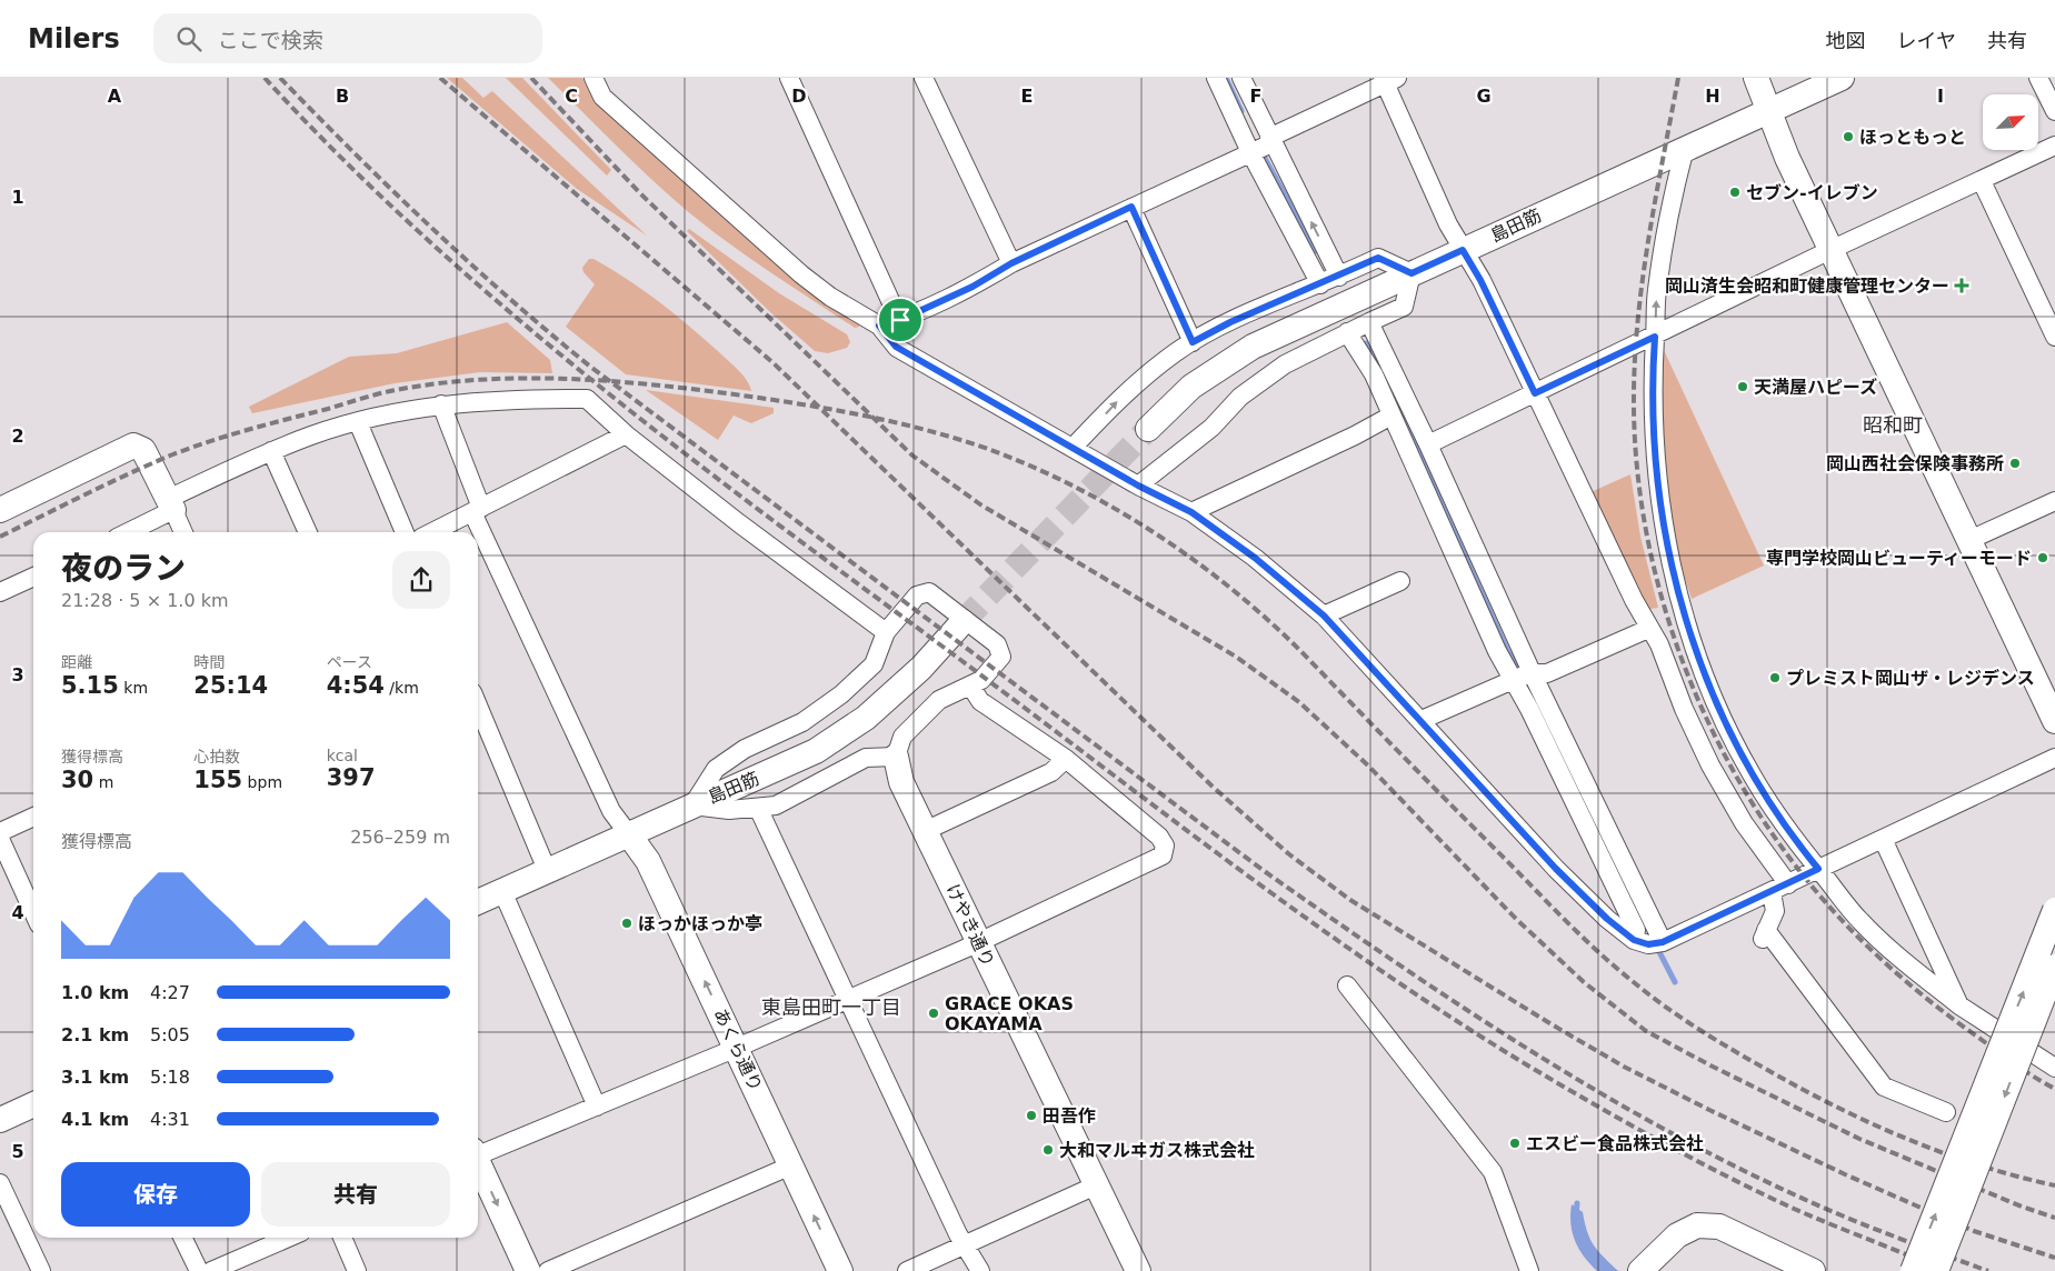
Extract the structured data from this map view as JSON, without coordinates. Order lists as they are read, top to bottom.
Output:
{
  "streets": {
    "street": ["島田筋", "けやき通り", "あくら通り"]
  },
  "crossings": [
    ["島田筋", "あくら通り"]
  ],
  "districts": ["昭和町", "東島田町一丁目"],
  "places": {
    "other": [
      "ほっともっと",
      "セブン-イレブン",
      "天満屋ハピーズ",
      "岡山西社会保険事務所",
      "専門学校岡山ビューティーモード",
      "プレミスト岡山ザ・レジデンス",
      "ほっかほっか亭",
      "GRACE OKAS OKAYAMA",
      "田吾作",
      "エスビー食品株式会社",
      "大和マルヰガス株式会社"
    ],
    "health": ["岡山済生会昭和町健康管理センター"]
  },
  "north": "top right",
  "page": {
    "header": "Milers",
    "search": "ここで検索",
    "nav": ["地図", "レイヤ", "共有"],
    "heading": ["夜のラン", "21:28 · 5 × 1.0 km"],
    "stats": [
      ["距離", "5.15 km"],
      ["時間", "25:14"],
      ["ペース", "4:54 /km"],
      ["獲得標高", "30 m"],
      ["心拍数", "155 bpm"],
      ["kcal", "397"]
    ],
    "chart": ["獲得標高", "256–259 m"],
    "list": [
      {
        "name": "1.0 km",
        "note": "4:27"
      },
      {
        "name": "2.1 km",
        "note": "5:05"
      },
      {
        "name": "3.1 km",
        "note": "5:18"
      },
      {
        "name": "4.1 km",
        "note": "4:31"
      }
    ],
    "buttons": ["保存", "共有"]
  },
  "grid": {
    "columns": [
      "A",
      "B",
      "C",
      "D",
      "E",
      "F",
      "G",
      "H",
      "I"
    ],
    "rows": [
      "1",
      "2",
      "3",
      "4",
      "5"
    ]
  }
}
